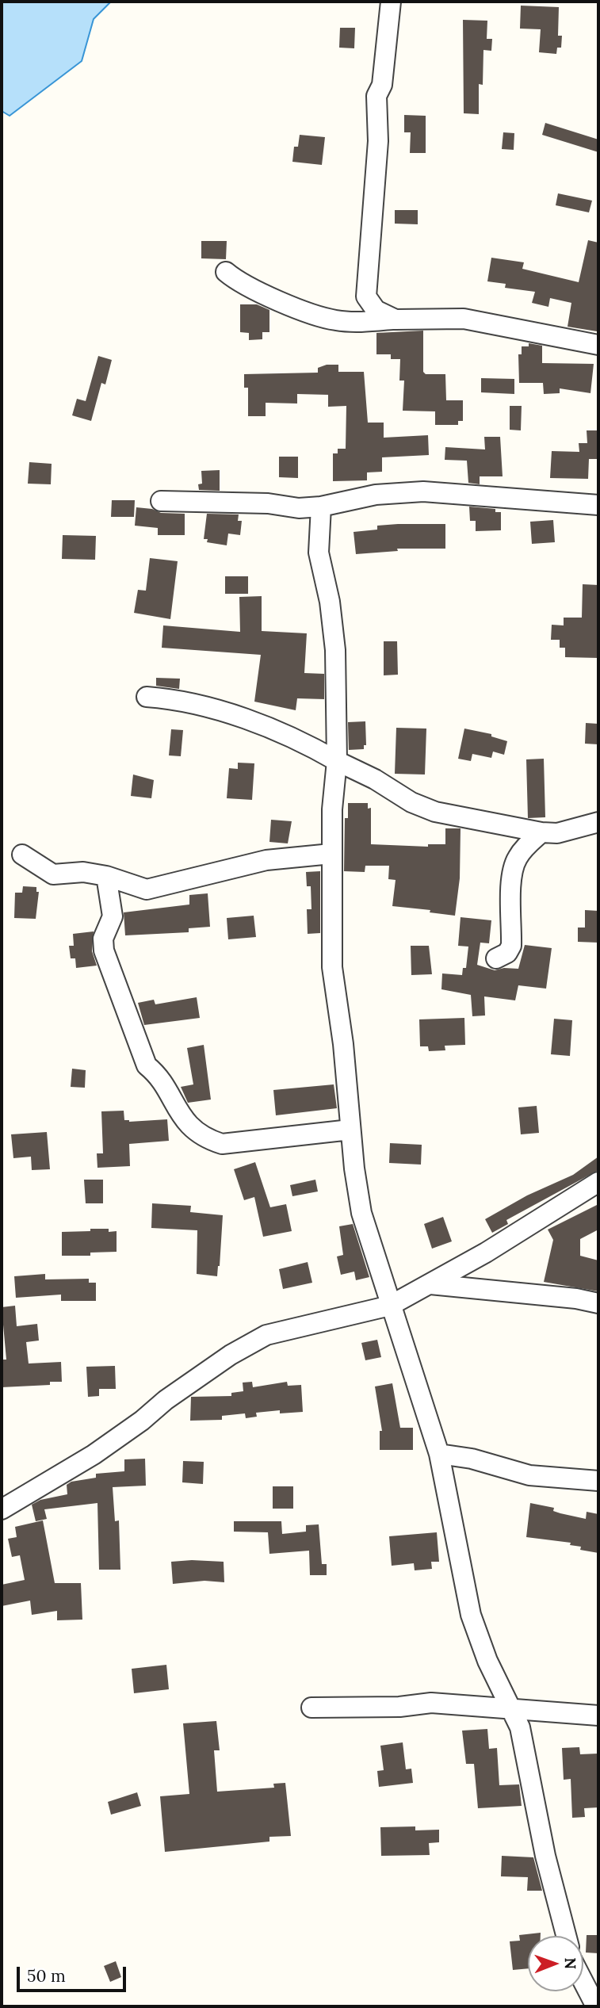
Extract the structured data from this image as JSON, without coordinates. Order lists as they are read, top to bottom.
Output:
{
  "scale_bar": "50 m",
  "north": "right"
}
